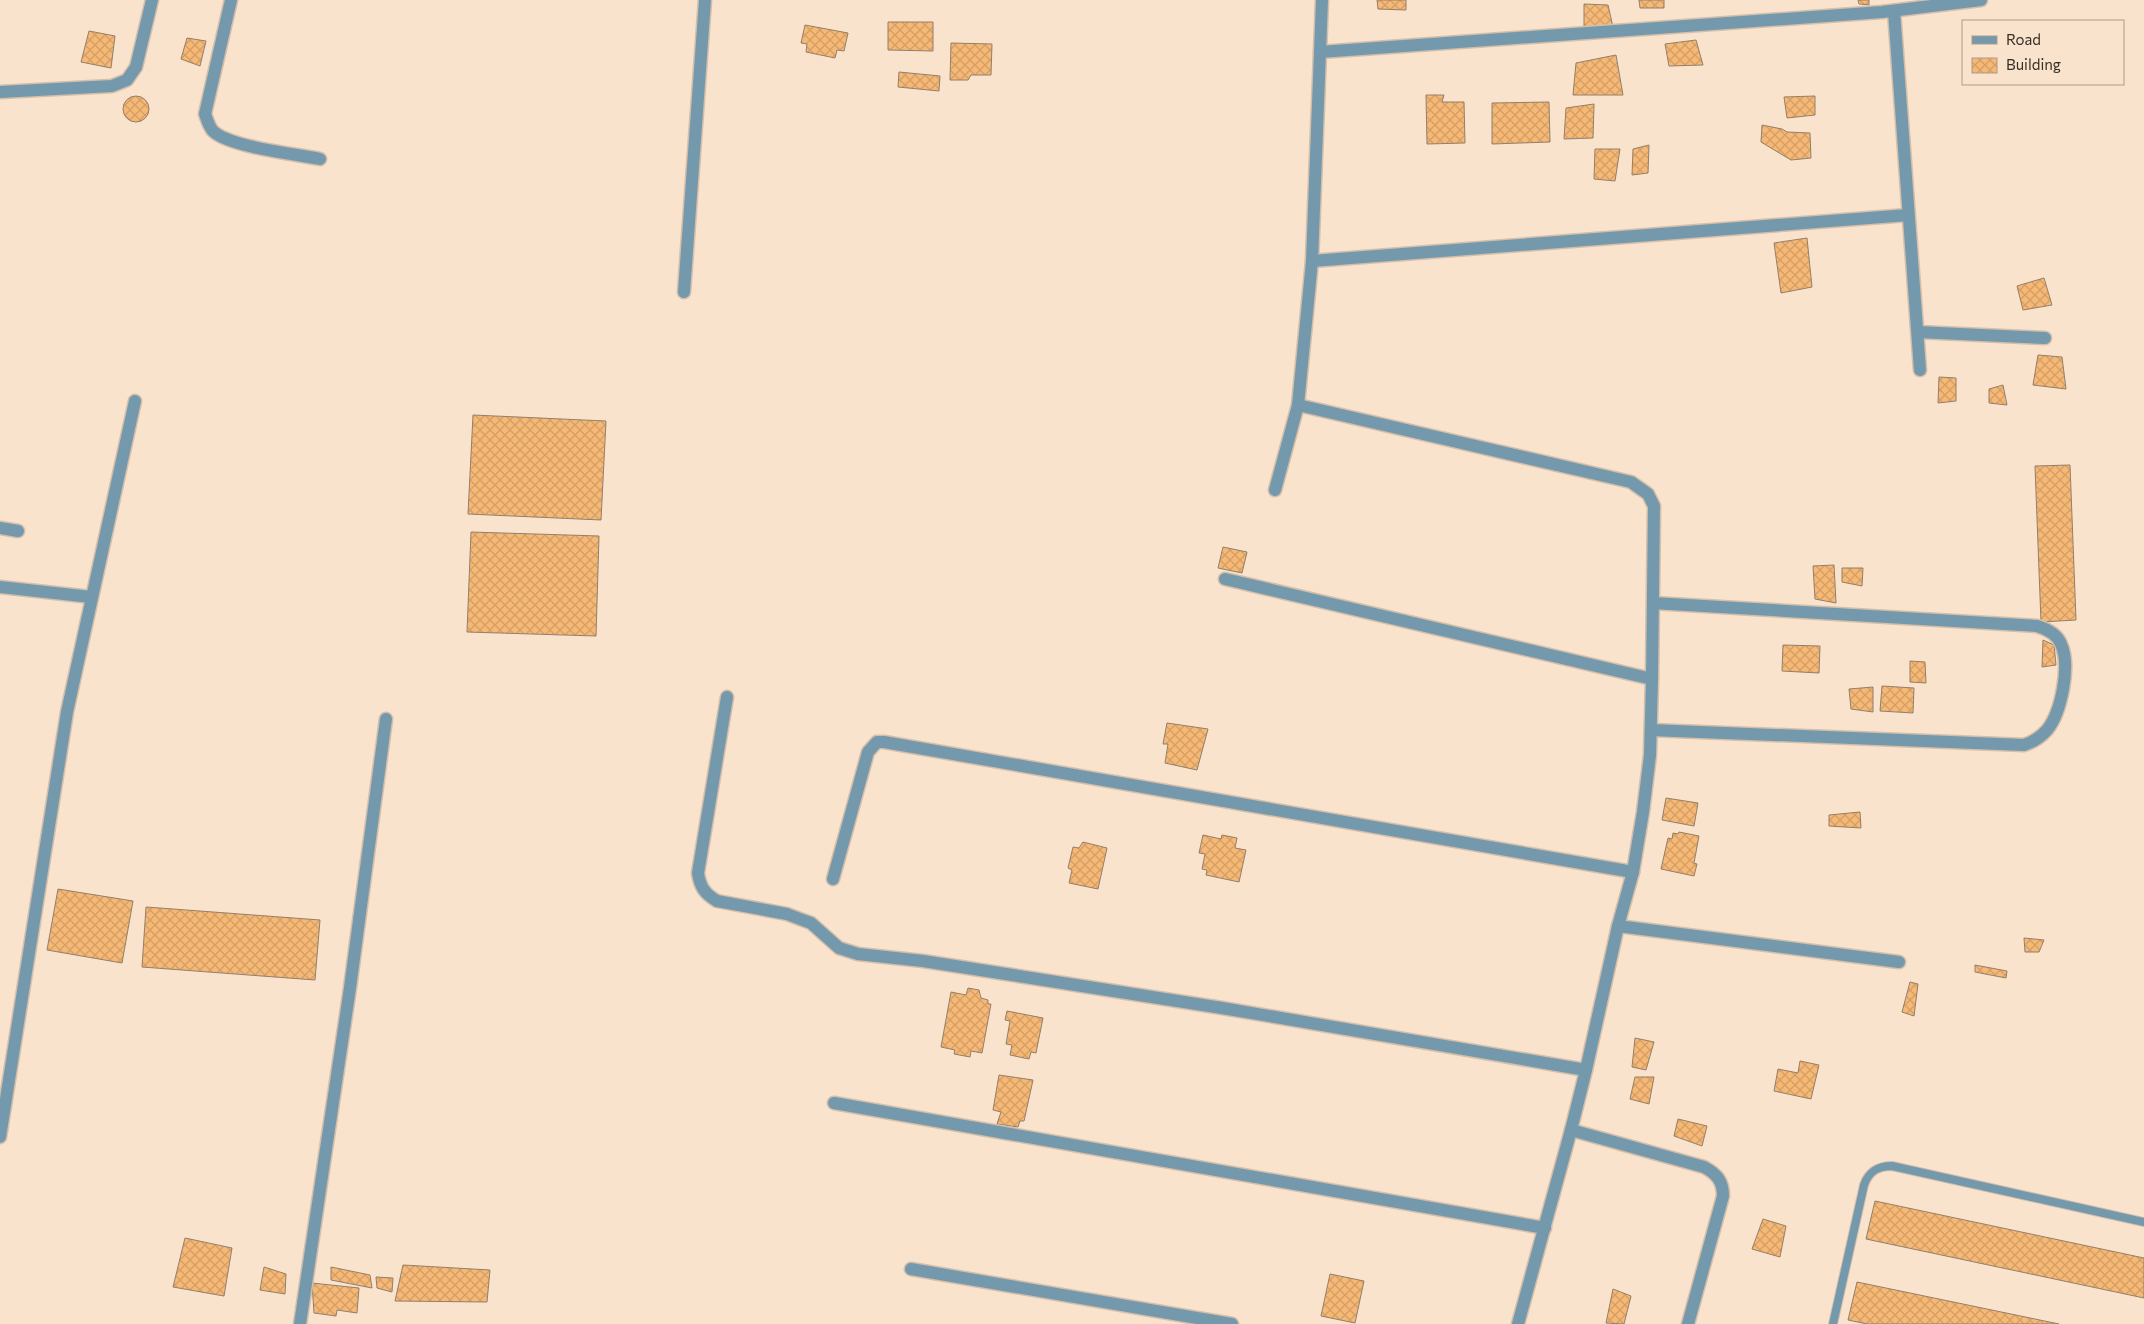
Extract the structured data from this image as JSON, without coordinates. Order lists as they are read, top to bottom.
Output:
{
  "legend": ["Road", "Building"]
}
